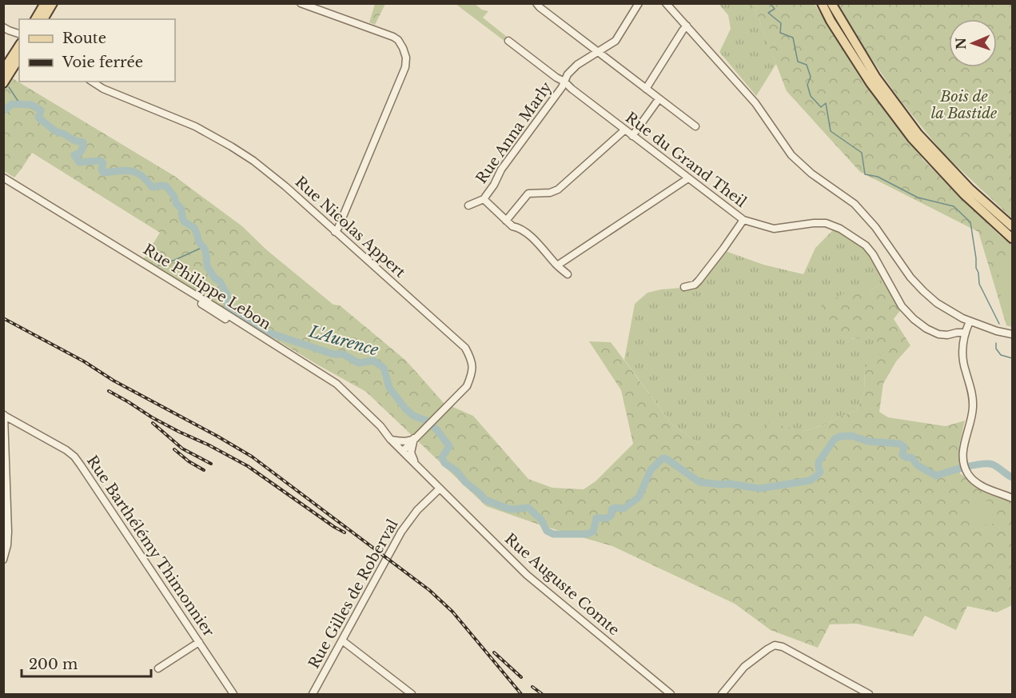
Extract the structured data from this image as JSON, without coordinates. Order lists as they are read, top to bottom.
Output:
{
  "streets": {
    "street": [
      "Rue Anna Marly",
      "Rue du Grand Theil",
      "Rue Nicolas Appert",
      "Rue Philippe Lebon",
      "Rue Barthélémy Thimonnier",
      "Rue Auguste Comte",
      "Rue Gilles de Roberval"
    ]
  },
  "crossings": [
    ["Rue Anna Marly", "Rue du Grand Theil"],
    ["Rue Nicolas Appert", "Rue Philippe Lebon"],
    ["Rue Philippe Lebon", "Rue Auguste Comte"],
    ["Rue Philippe Lebon", "Rue Gilles de Roberval"],
    ["Rue Auguste Comte", "Rue Gilles de Roberval"]
  ],
  "water": ["L'Aurence"],
  "parks": ["Bois de la Bastide"],
  "legend": ["Route", "Voie ferrée"],
  "scale_bar": "200 m",
  "north": "left"
}
